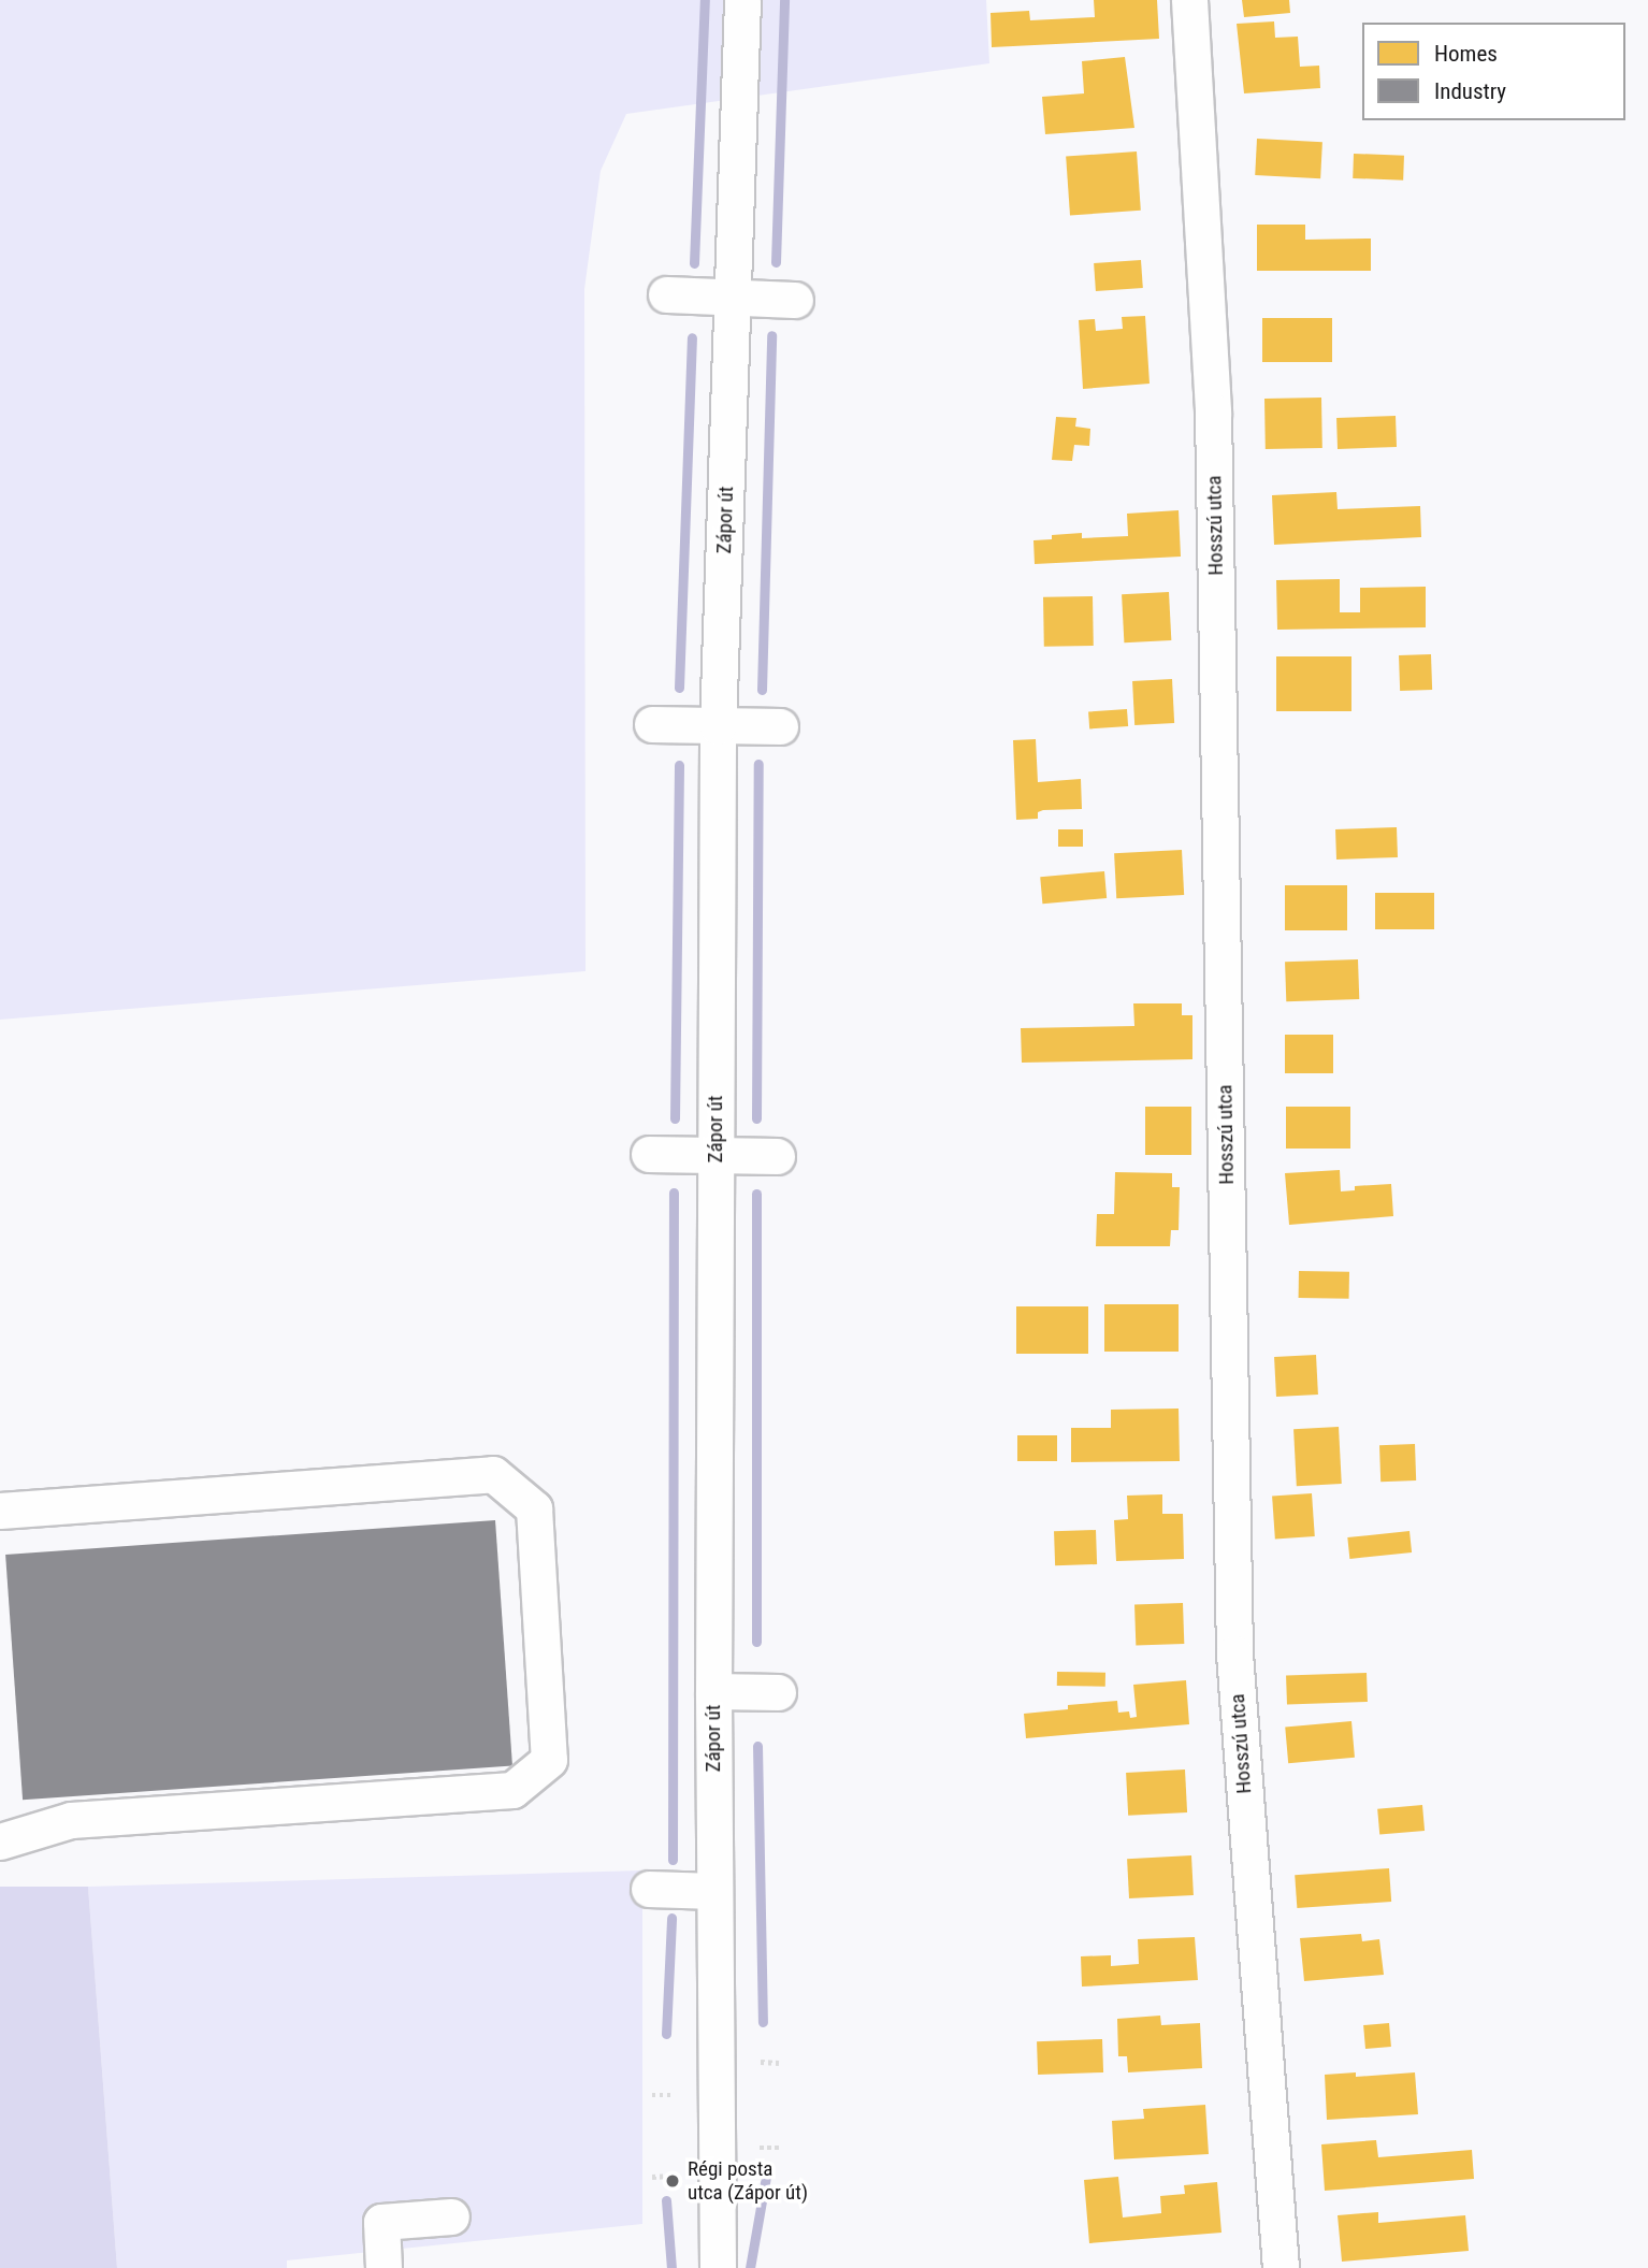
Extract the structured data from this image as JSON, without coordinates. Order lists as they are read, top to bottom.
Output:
{
  "streets": {
    "street": ["Zápor út", "Hosszú utca"]
  },
  "places": ["Régi posta utca (Zápor út)"],
  "legend": ["Homes", "Industry"]
}
